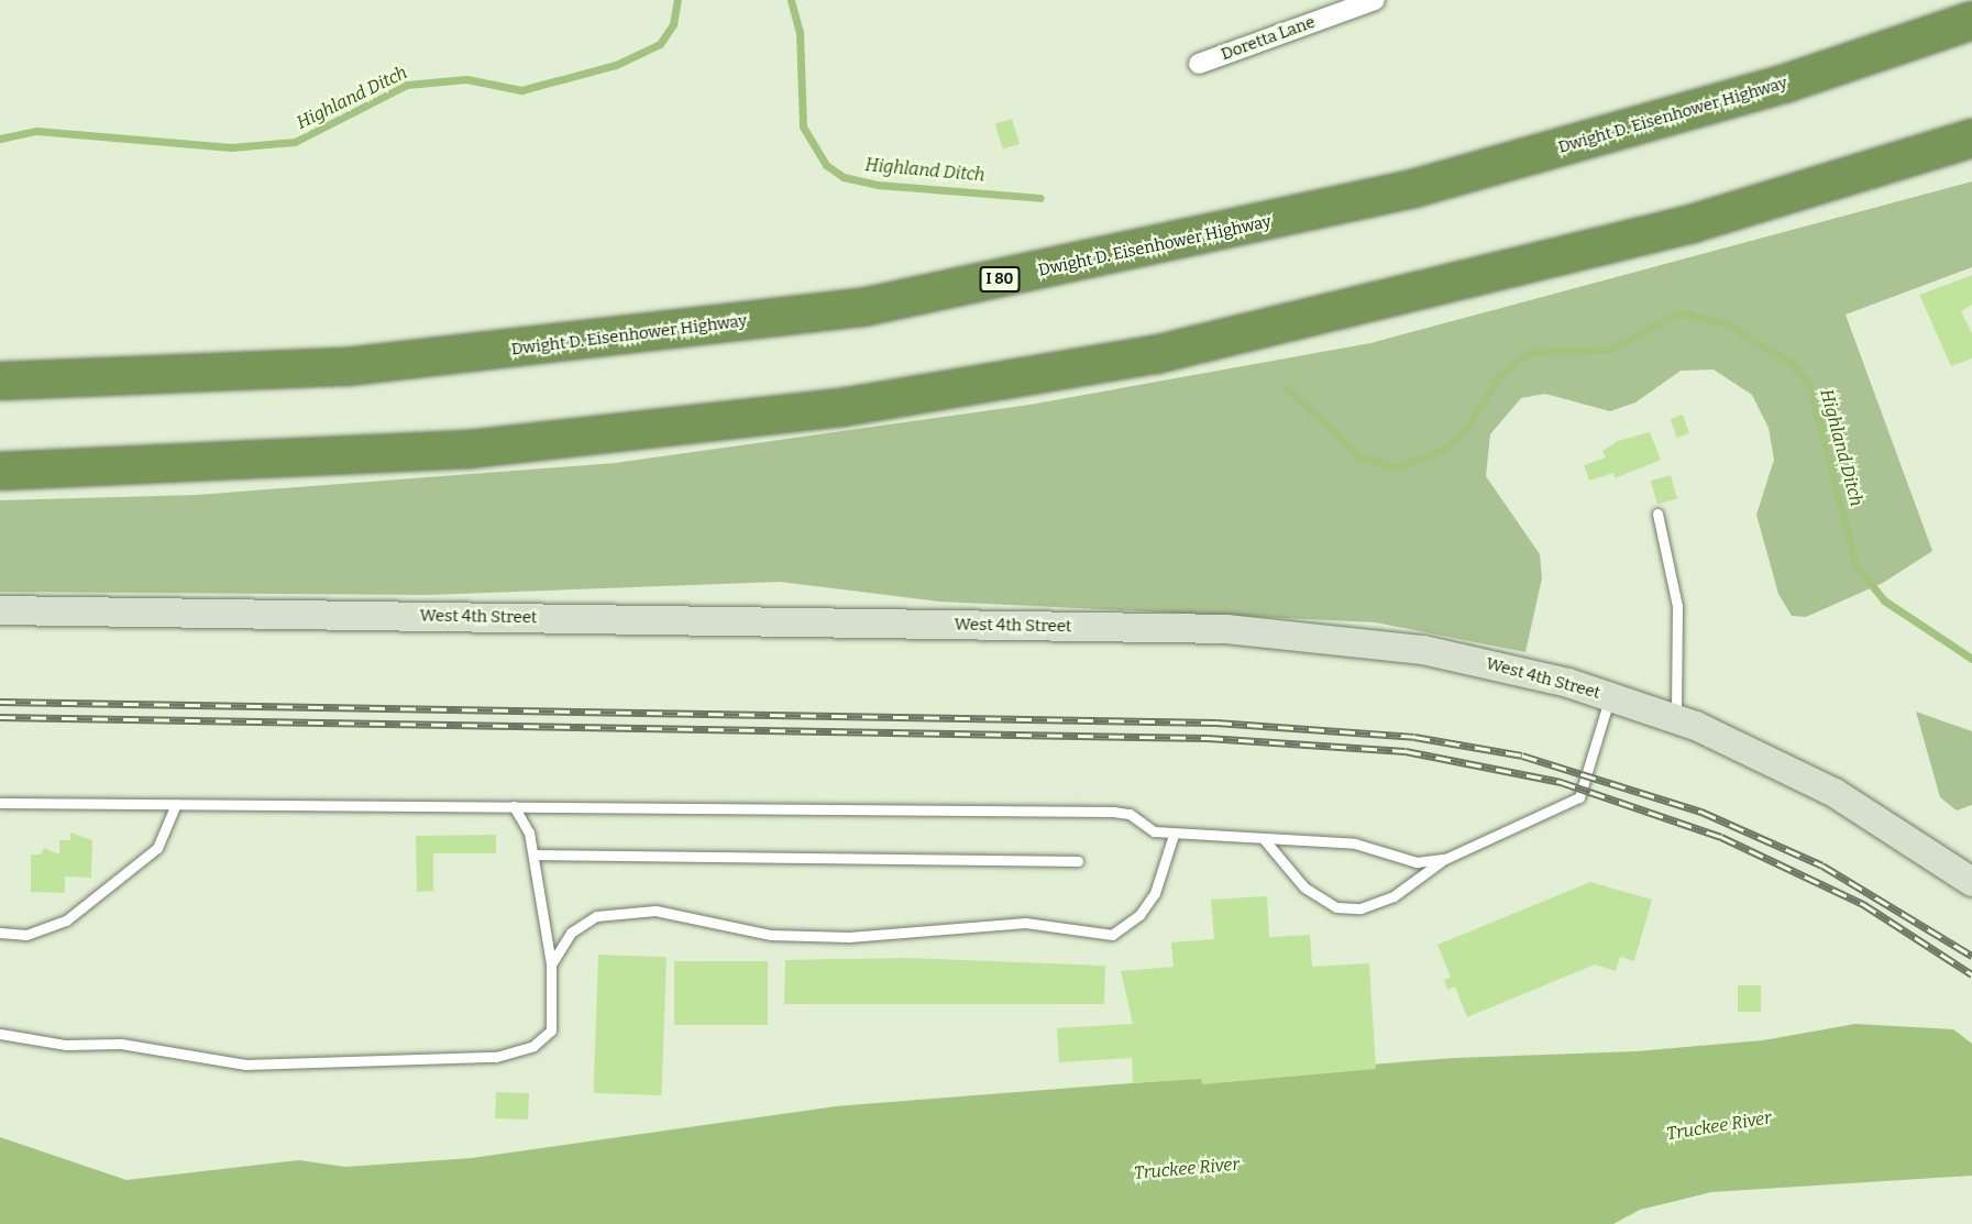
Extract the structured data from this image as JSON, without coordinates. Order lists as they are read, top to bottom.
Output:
{
  "streets": {
    "highway": ["Dwight D. Eisenhower Highway", "I 80"],
    "main road": ["West 4th Street"],
    "street": ["Doretta Lane"]
  },
  "water": ["Highland Ditch", "Truckee River"]
}
